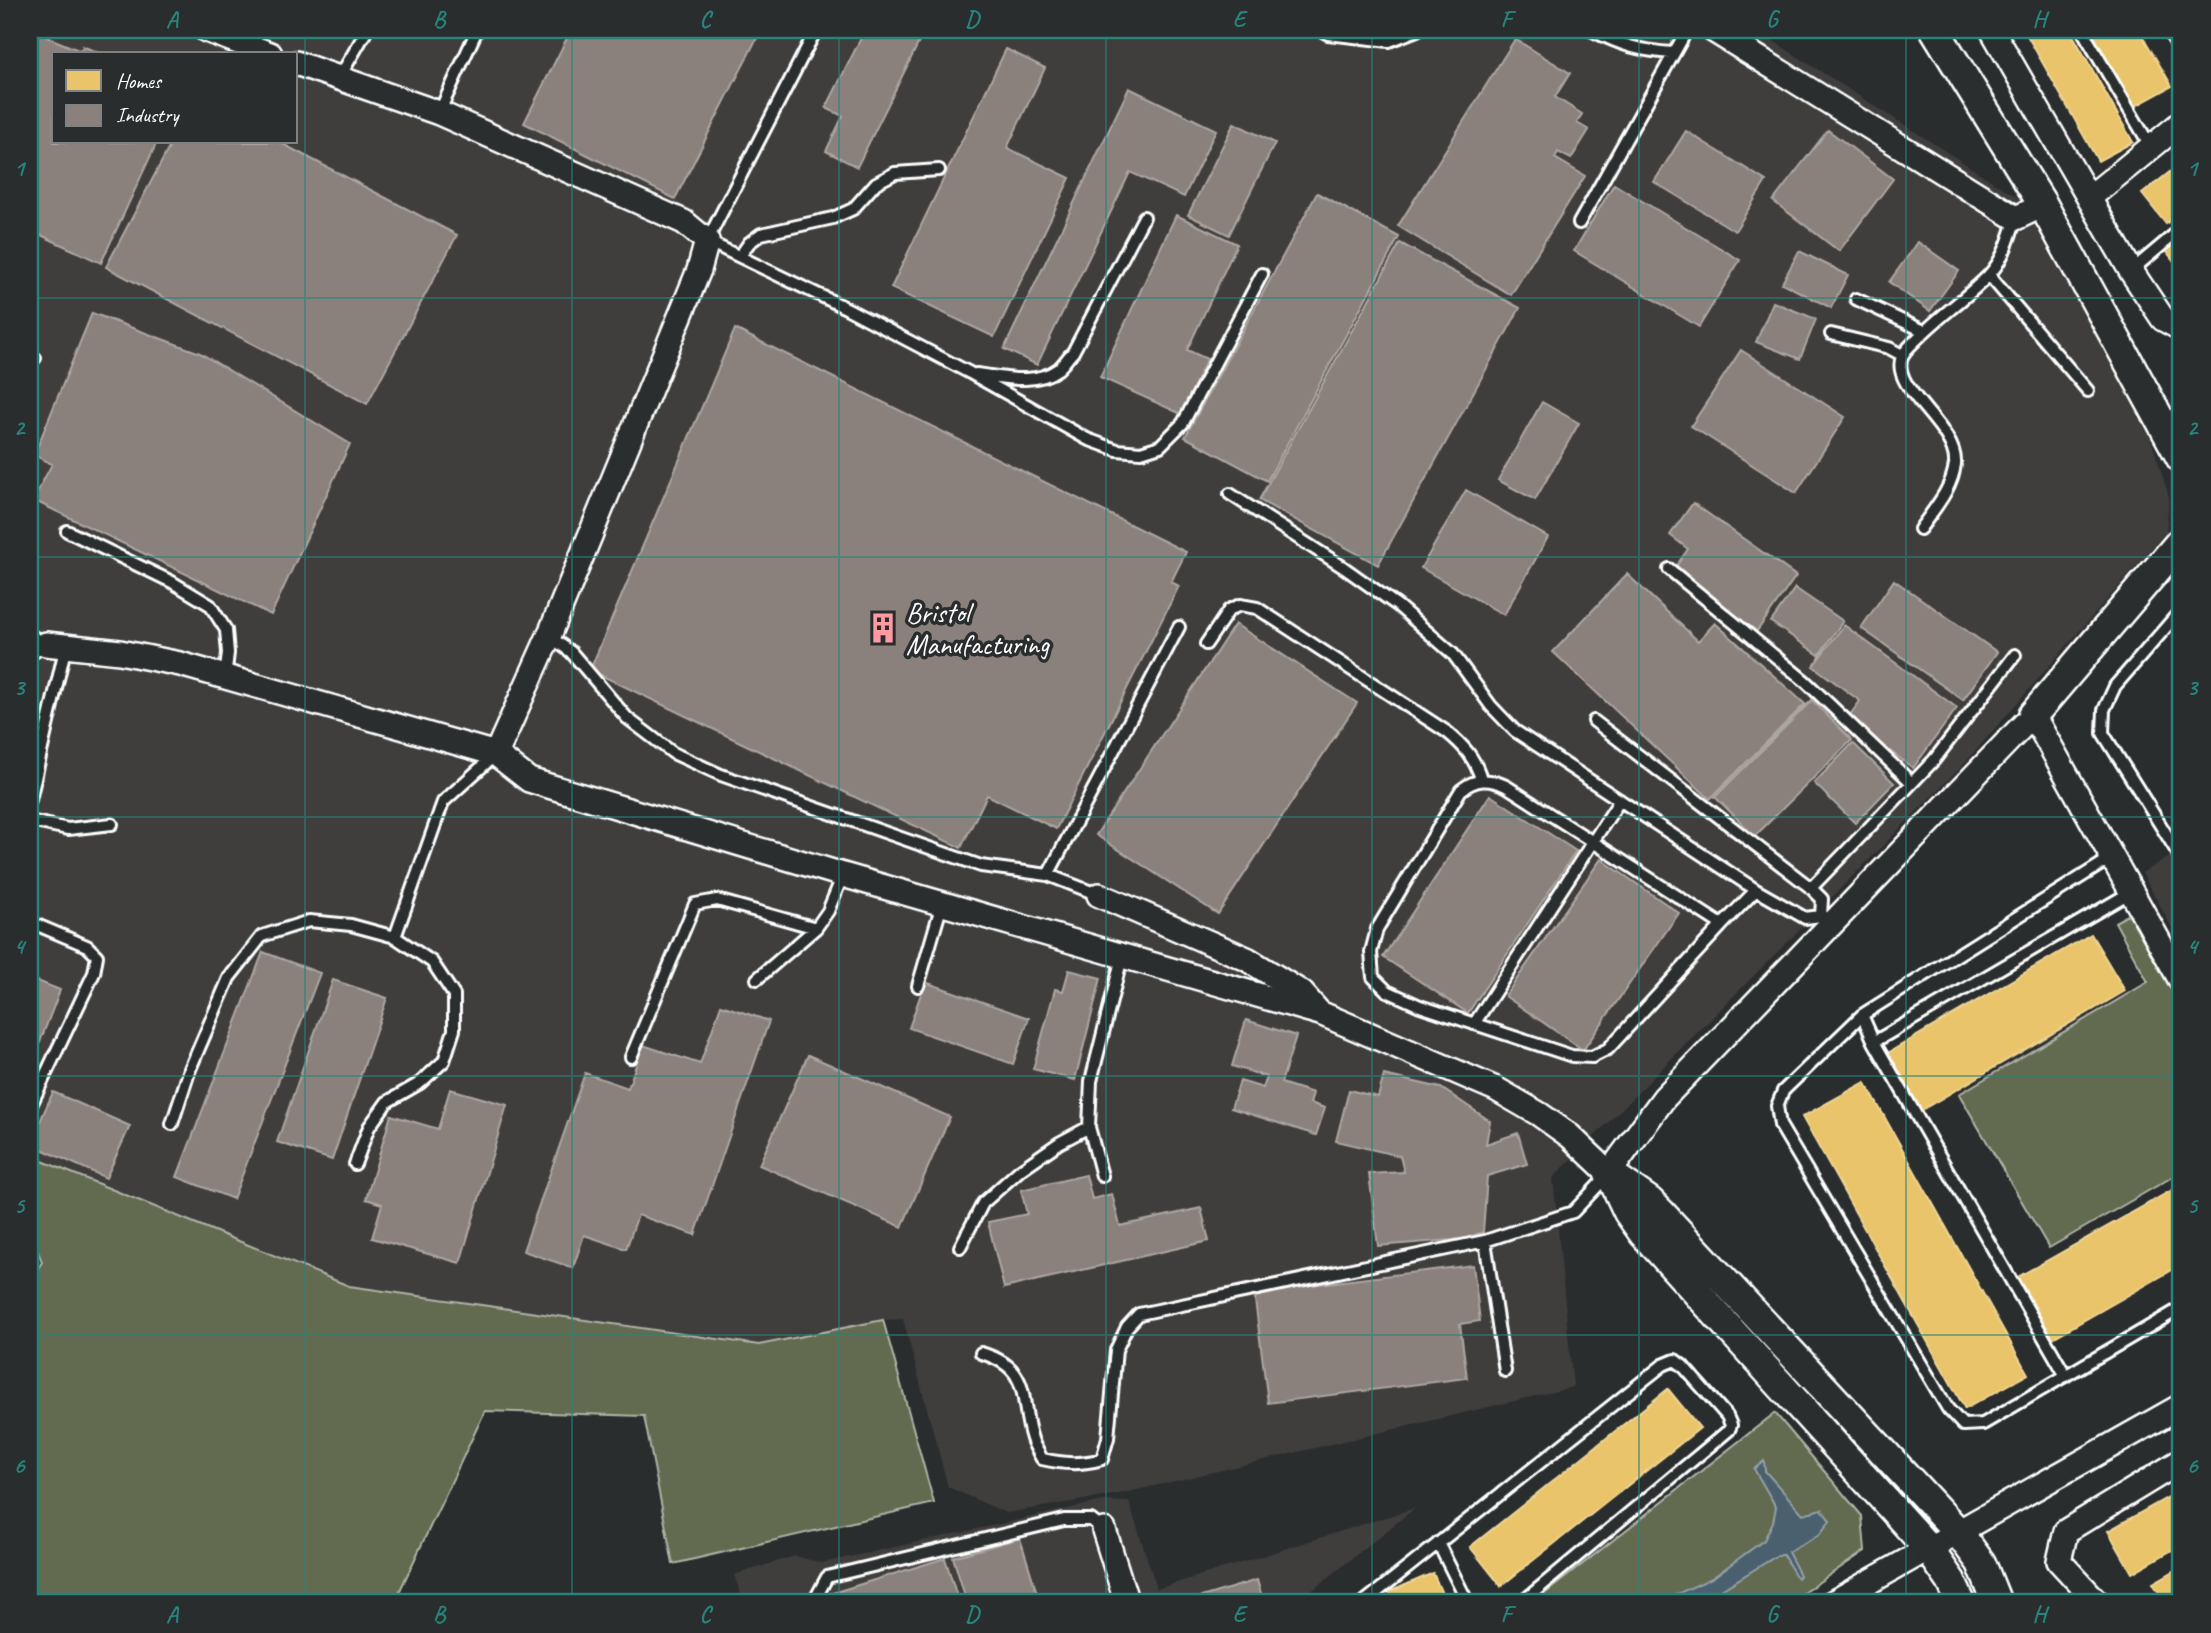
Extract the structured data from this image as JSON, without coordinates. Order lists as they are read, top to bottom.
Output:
{
  "places": {
    "building": ["Bristol Manufacturing"]
  },
  "legend": ["Homes", "Industry"],
  "grid": {
    "columns": [
      "A",
      "B",
      "C",
      "D",
      "E",
      "F",
      "G",
      "H"
    ],
    "rows": [
      "1",
      "2",
      "3",
      "4",
      "5",
      "6"
    ]
  }
}
